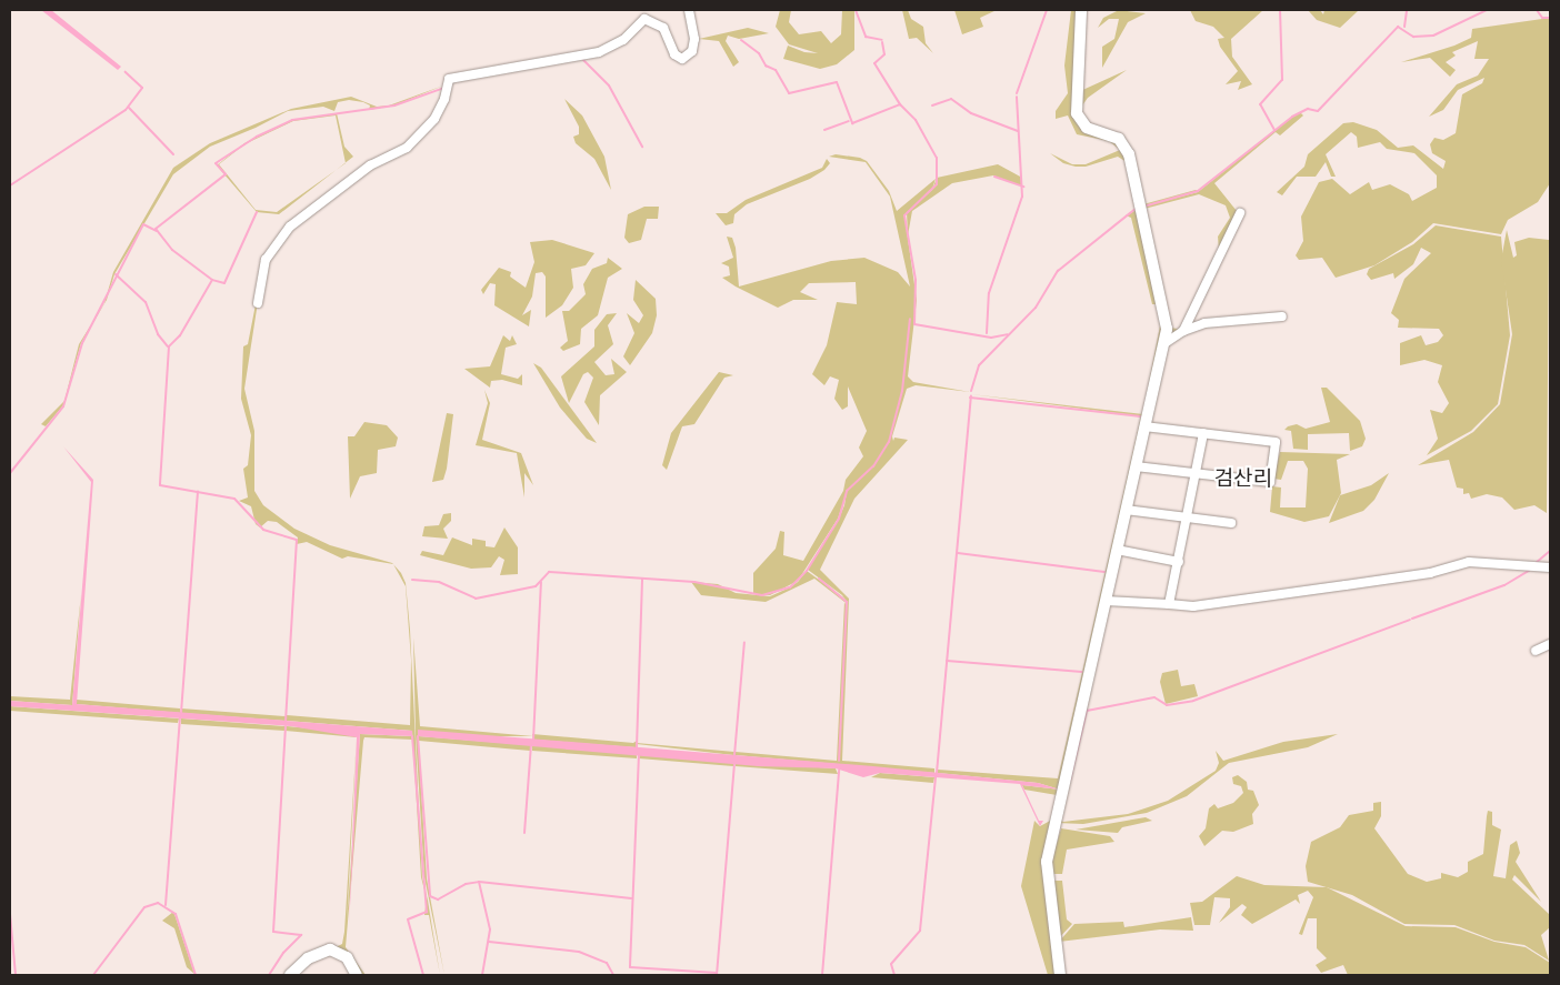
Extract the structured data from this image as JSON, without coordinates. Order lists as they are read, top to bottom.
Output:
{
  "districts": ["검산리"]
}
